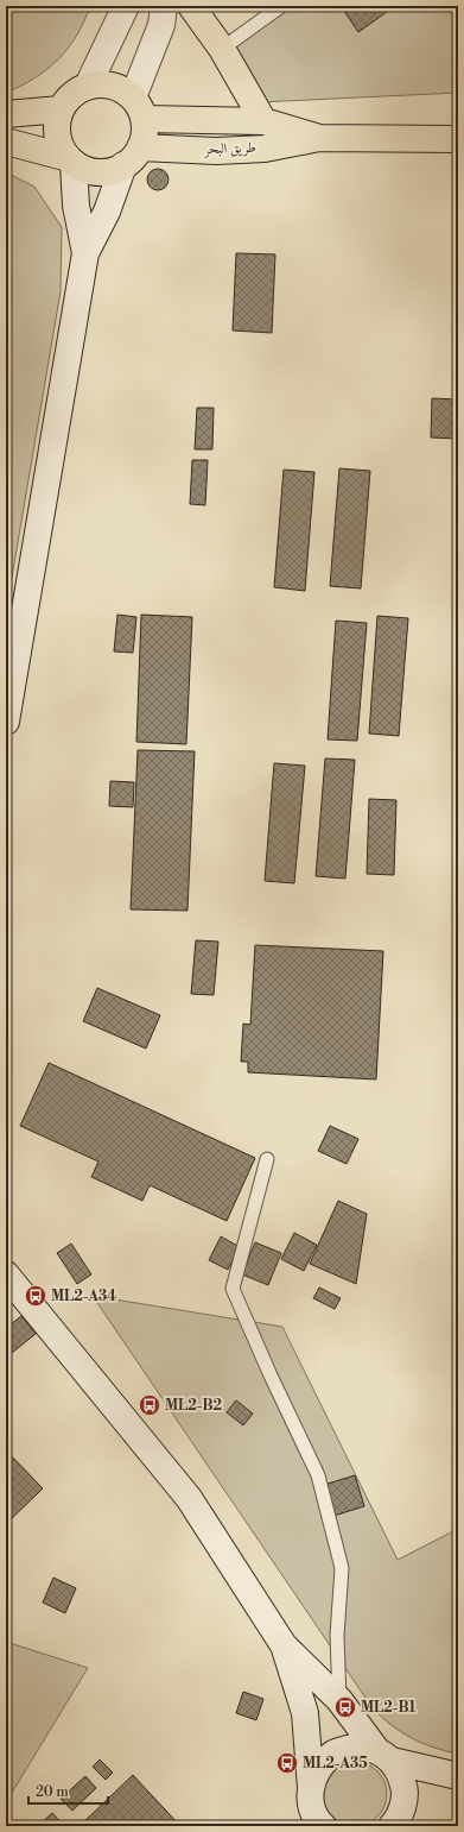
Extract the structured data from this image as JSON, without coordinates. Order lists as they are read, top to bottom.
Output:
{
  "streets": {
    "highway": ["طريق البحر"]
  },
  "places": {
    "bus stop": [
      "ML2-A34",
      "ML2-B2",
      "ML2-B1",
      "ML2-A35"
    ]
  },
  "scale_bar": "20 m"
}
